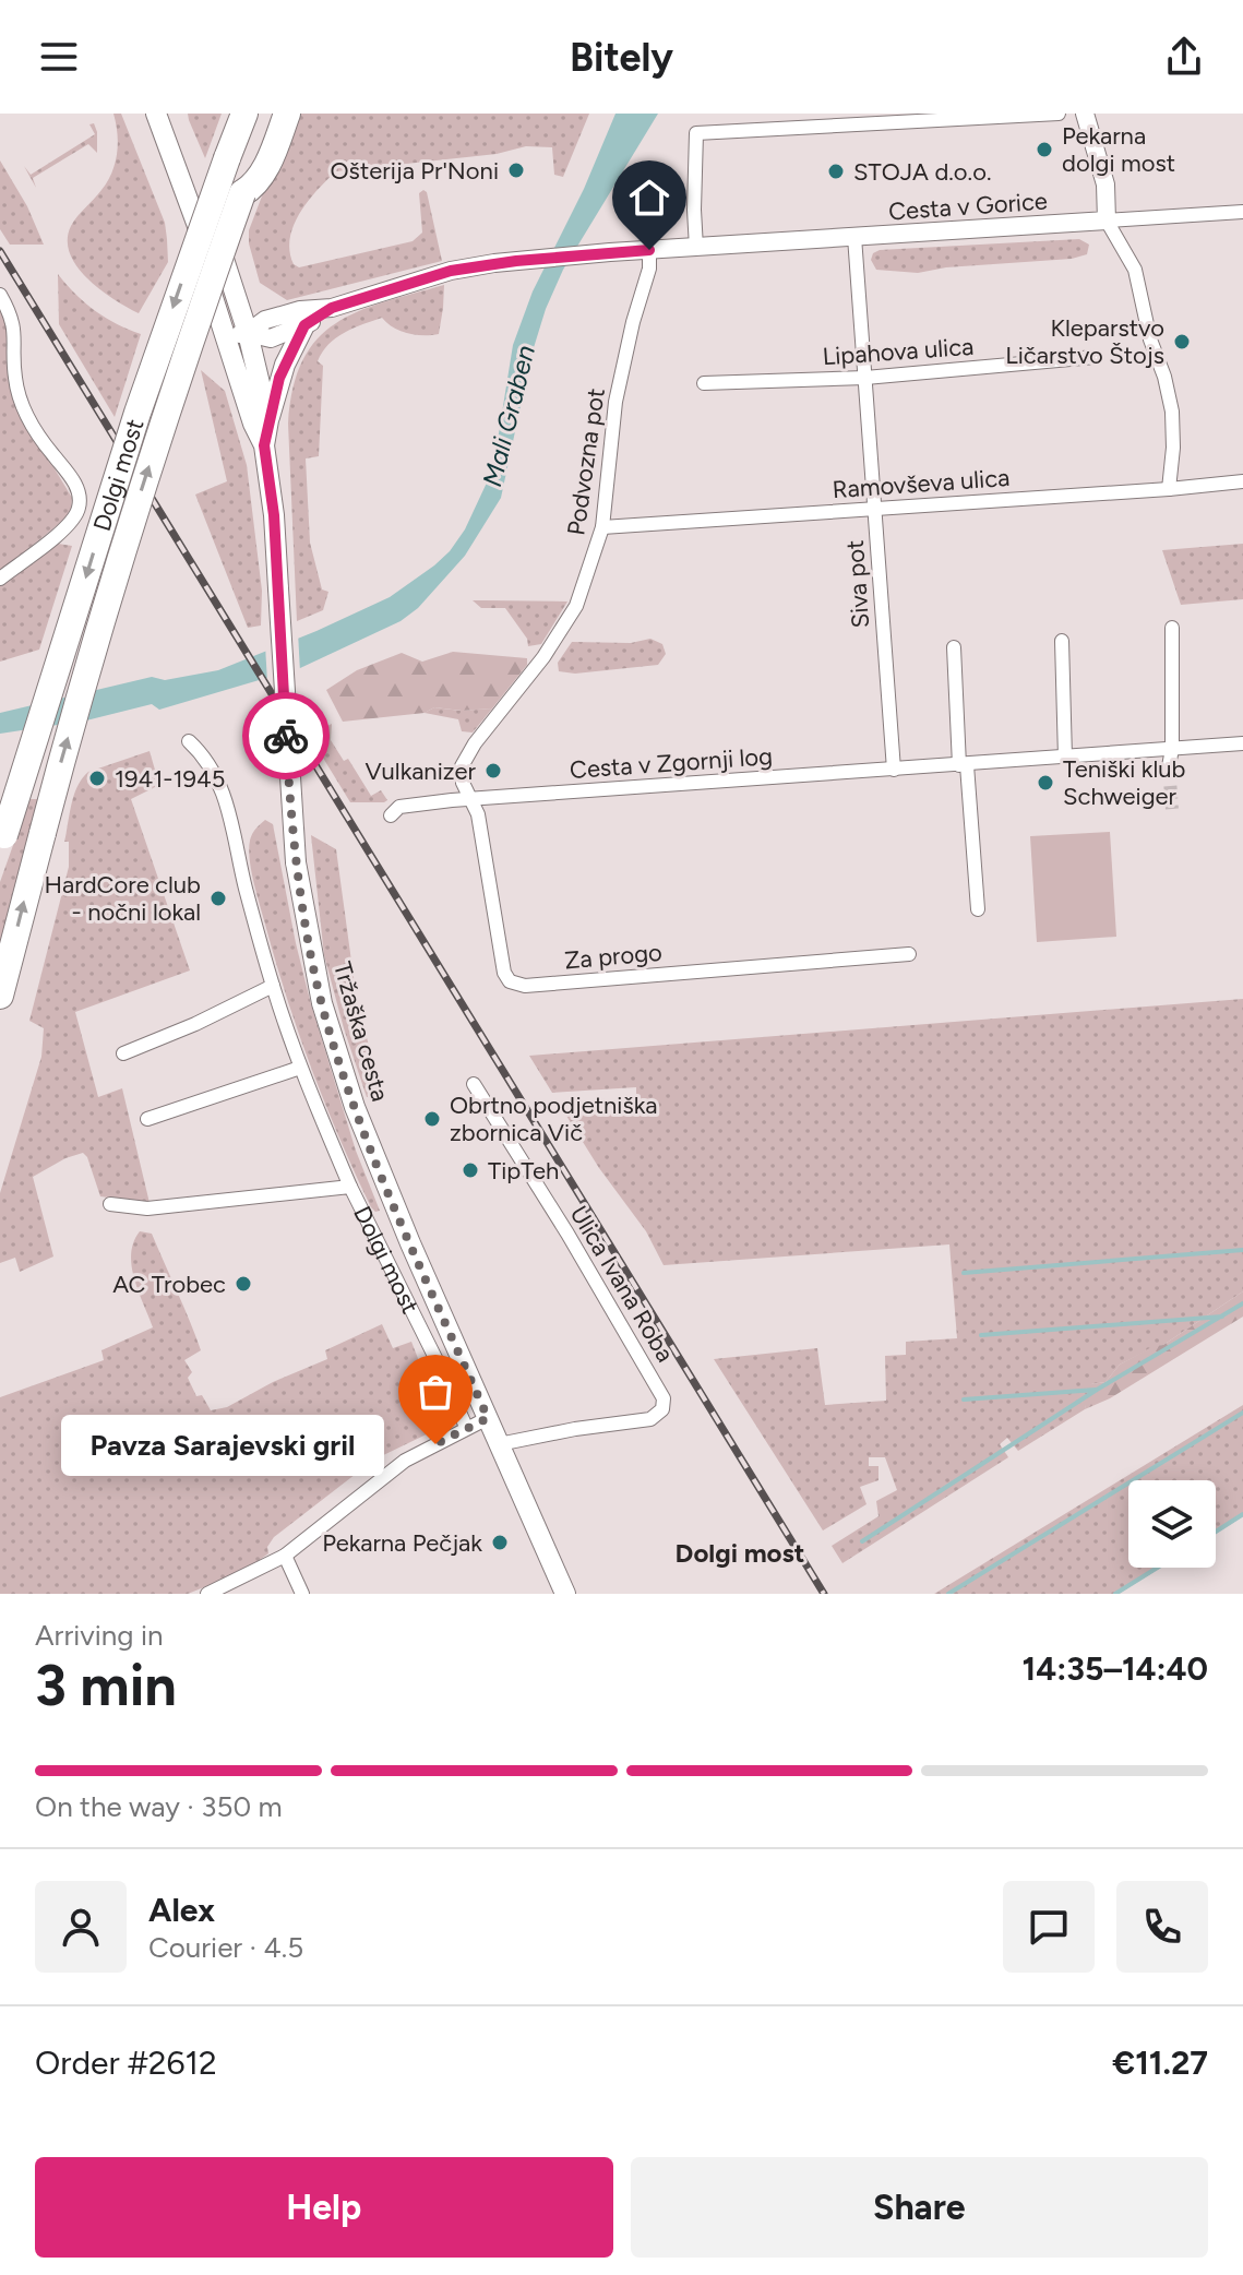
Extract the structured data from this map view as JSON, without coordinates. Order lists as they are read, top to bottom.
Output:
{
  "streets": {
    "highway": ["Dolgi most"],
    "main road": ["Tržaška cesta"],
    "street": [
      "Cesta v Gorice",
      "Lipahova ulica",
      "Podvozna pot",
      "Ramovševa ulica",
      "Siva pot",
      "Cesta v Zgornji log",
      "Za progo",
      "Ulica Ivana Roba"
    ]
  },
  "crossings": [
    ["Cesta v Gorice", "Podvozna pot"],
    ["Cesta v Gorice", "Siva pot"],
    ["Cesta v Gorice", "Tržaška cesta"],
    ["Lipahova ulica", "Siva pot"],
    ["Podvozna pot", "Ramovševa ulica"],
    ["Podvozna pot", "Cesta v Zgornji log"],
    ["Podvozna pot", "Za progo"],
    ["Ramovševa ulica", "Siva pot"],
    ["Siva pot", "Cesta v Zgornji log"],
    ["Cesta v Zgornji log", "Za progo"],
    ["Tržaška cesta", "Ulica Ivana Roba"]
  ],
  "districts": ["Dolgi most"],
  "water": ["Mali Graben"],
  "places": [
    "Pekarna dolgi most",
    "Ošterija Pr'Noni",
    "STOJA d.o.o.",
    "Kleparstvo Ličarstvo Štojs",
    "Vulkanizer",
    "1941-1945",
    "Teniški klub Schweiger",
    "HardCore club - nočni lokal",
    "Obrtno podjetniška zbornica Vič",
    "TipTeh",
    "AC Trobec",
    "Pavza Sarajevski gril",
    "Pekarna Pečjak"
  ],
  "page": {
    "header": "Bitely",
    "bubble": "Pavza Sarajevski gril",
    "heading": ["3 min", "Arriving in", "14:35–14:40"],
    "panel": [
      "Alex",
      "Courier · 4.5",
      "Order #2612",
      "€11.27"
    ],
    "bar": "On the way · 350 m",
    "buttons": ["Help", "Share"]
  }
}
